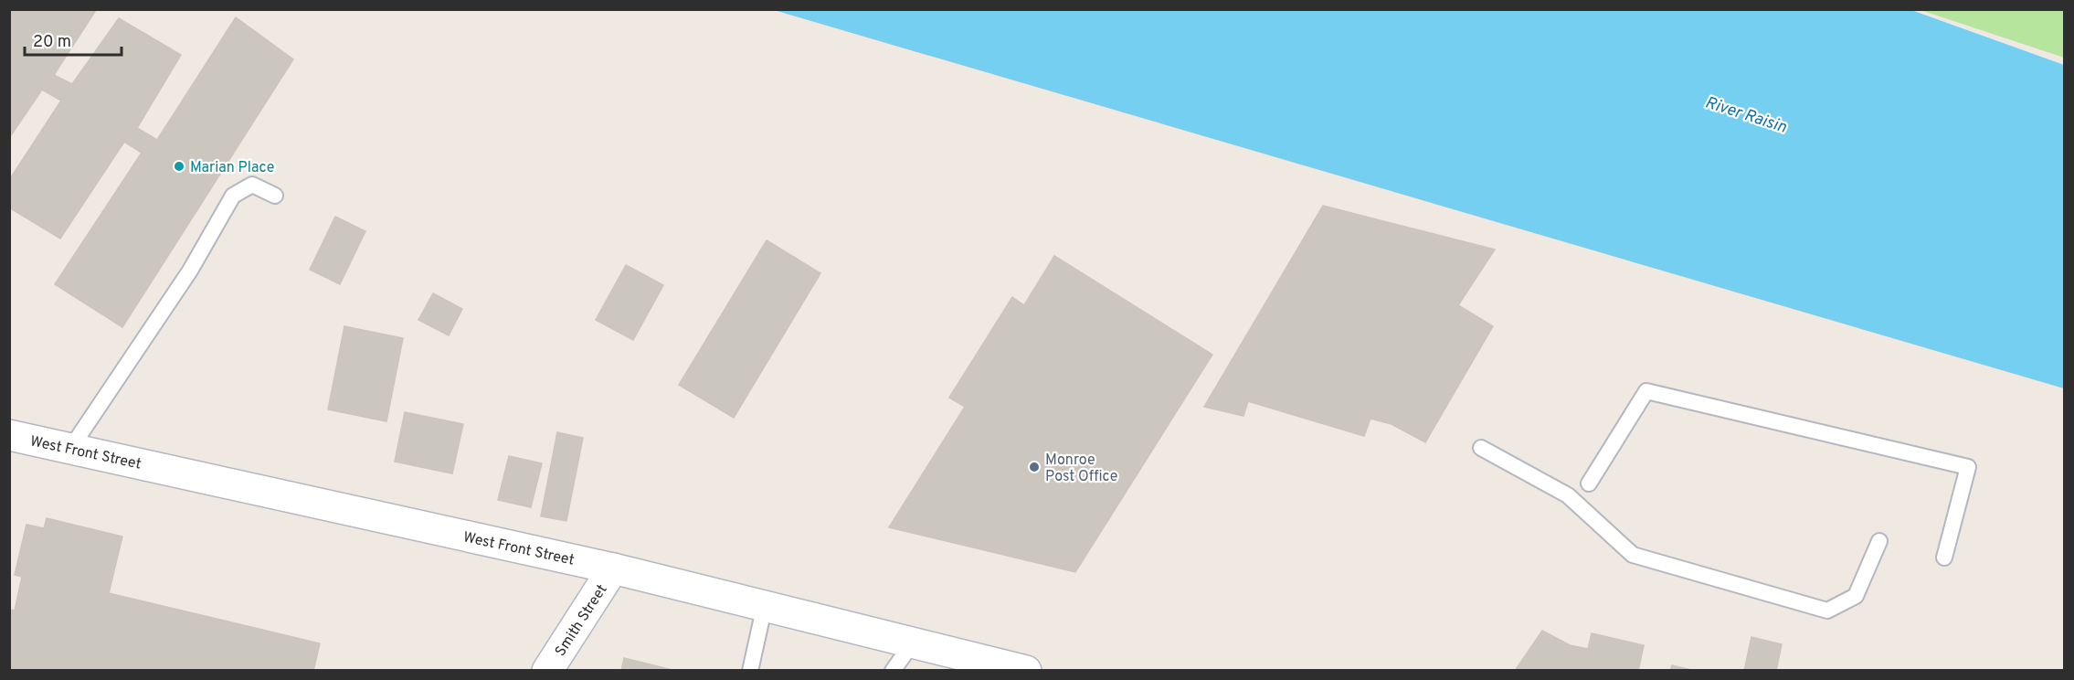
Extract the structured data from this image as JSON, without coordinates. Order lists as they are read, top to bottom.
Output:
{
  "streets": {
    "street": ["West Front Street", "Smith Street"]
  },
  "crossings": [
    ["West Front Street", "Smith Street"]
  ],
  "water": ["River Raisin"],
  "places": ["Marian Place", "Monroe Post Office"],
  "scale_bar": "20 m"
}
